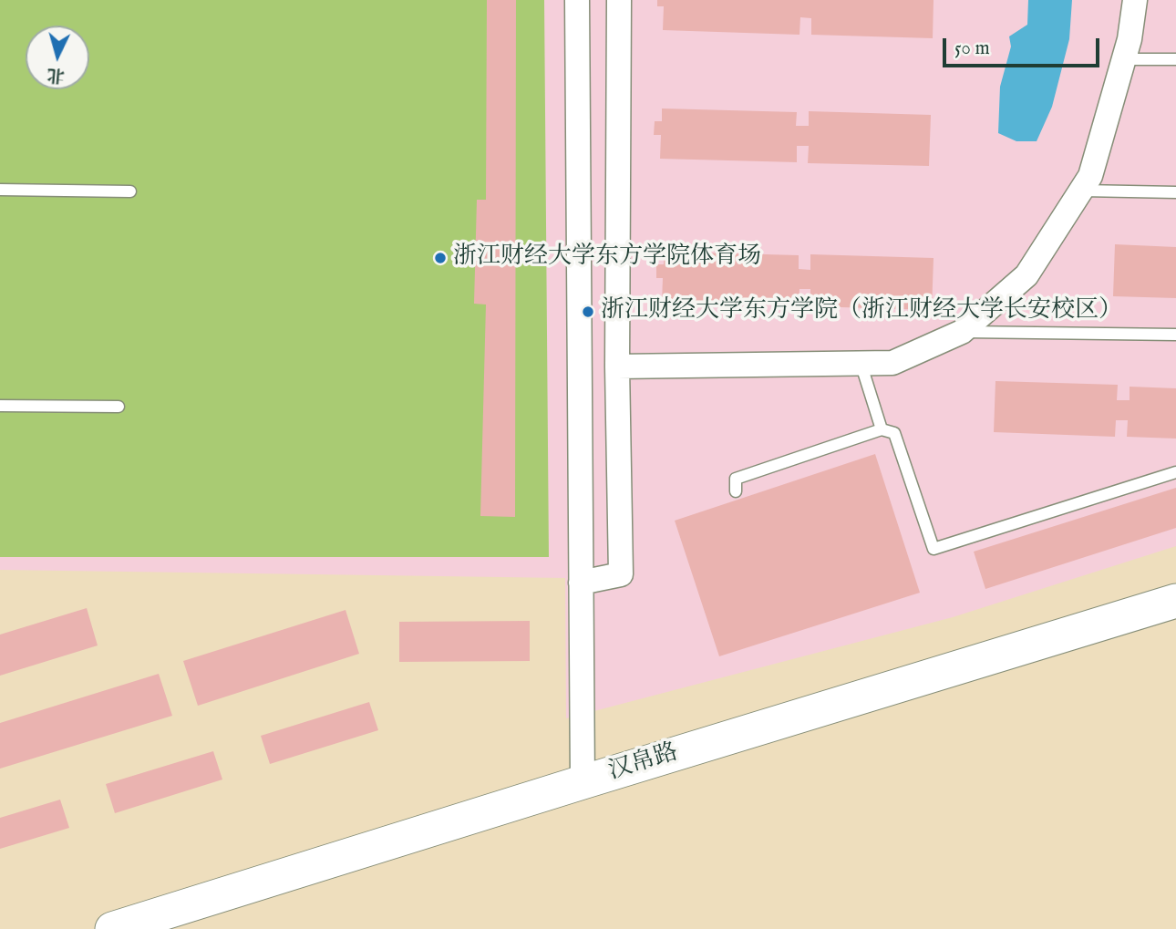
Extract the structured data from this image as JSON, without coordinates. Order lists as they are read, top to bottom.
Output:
{
  "streets": {
    "street": ["汉帛路"]
  },
  "places": ["浙江财经大学东方学院体育场", "浙江财经大学东方学院（浙江财经大学长安校区）"],
  "scale_bar": "50 m",
  "north": "bottom"
}
